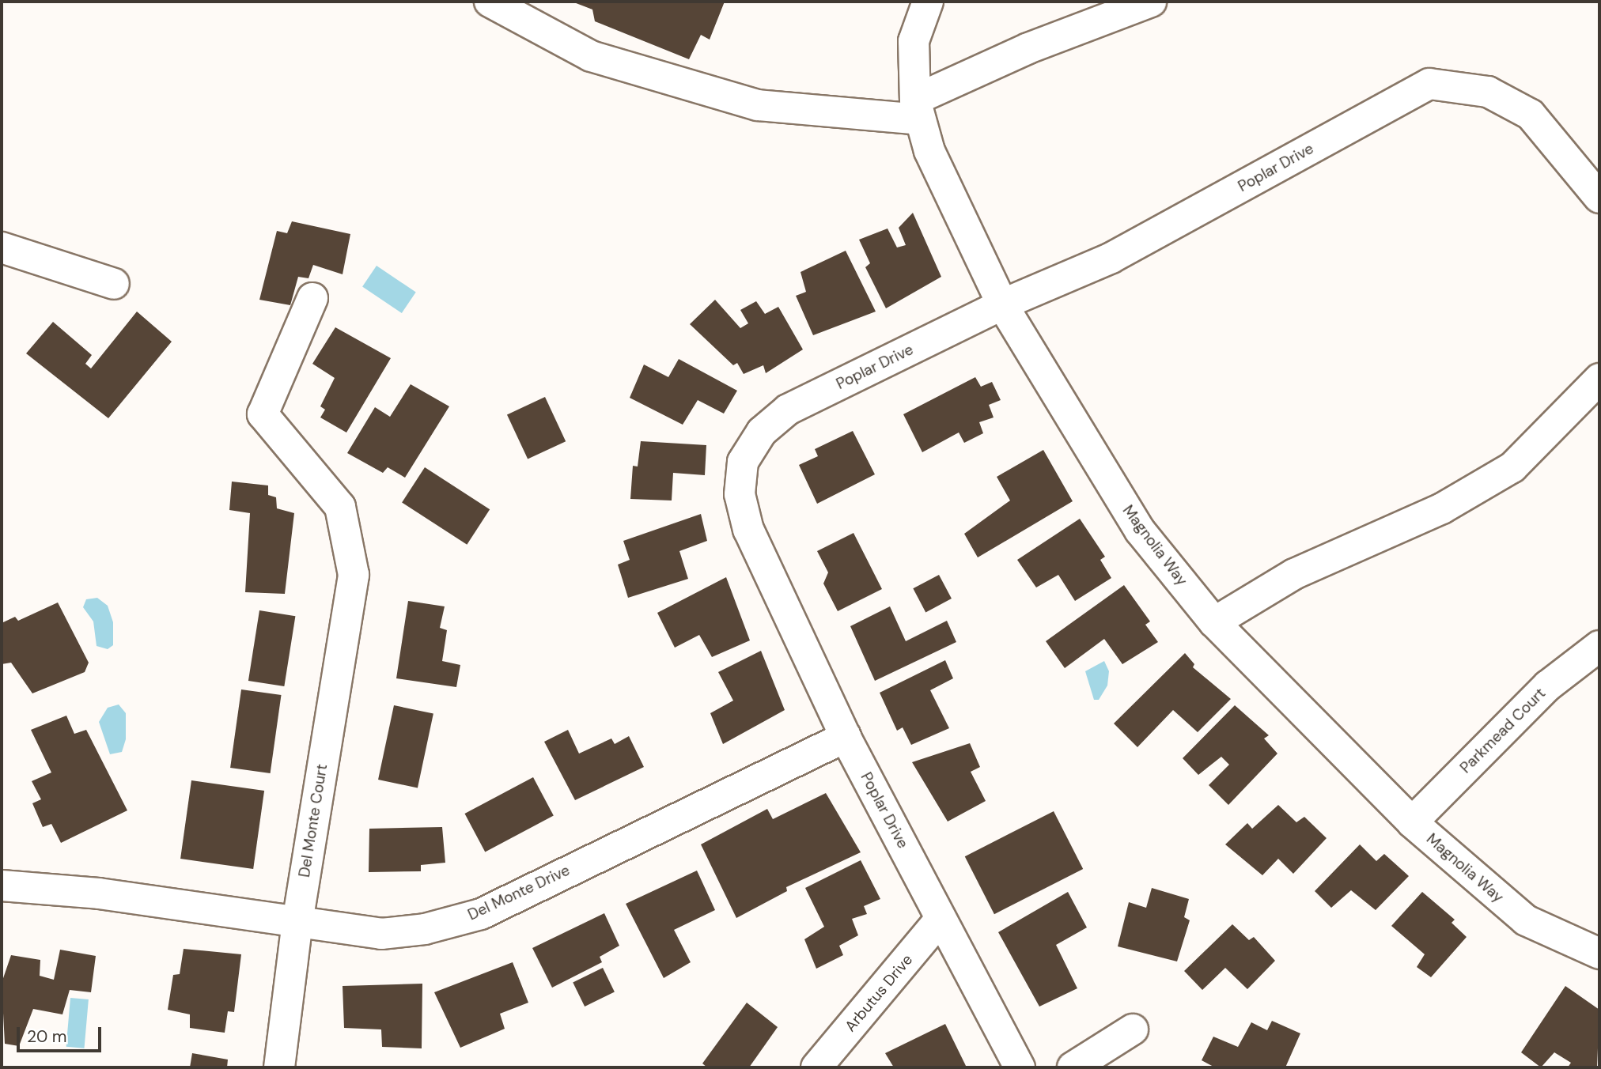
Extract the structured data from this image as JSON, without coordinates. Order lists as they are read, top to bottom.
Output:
{
  "streets": {
    "street": [
      "Poplar Drive",
      "Magnolia Way",
      "Parkmead Court",
      "Del Monte Court",
      "Del Monte Drive",
      "Arbutus Drive"
    ]
  },
  "crossings": [
    ["Poplar Drive", "Magnolia Way"],
    ["Poplar Drive", "Del Monte Drive"],
    ["Poplar Drive", "Arbutus Drive"],
    ["Magnolia Way", "Parkmead Court"],
    ["Del Monte Court", "Del Monte Drive"]
  ],
  "scale_bar": "20 m"
}
